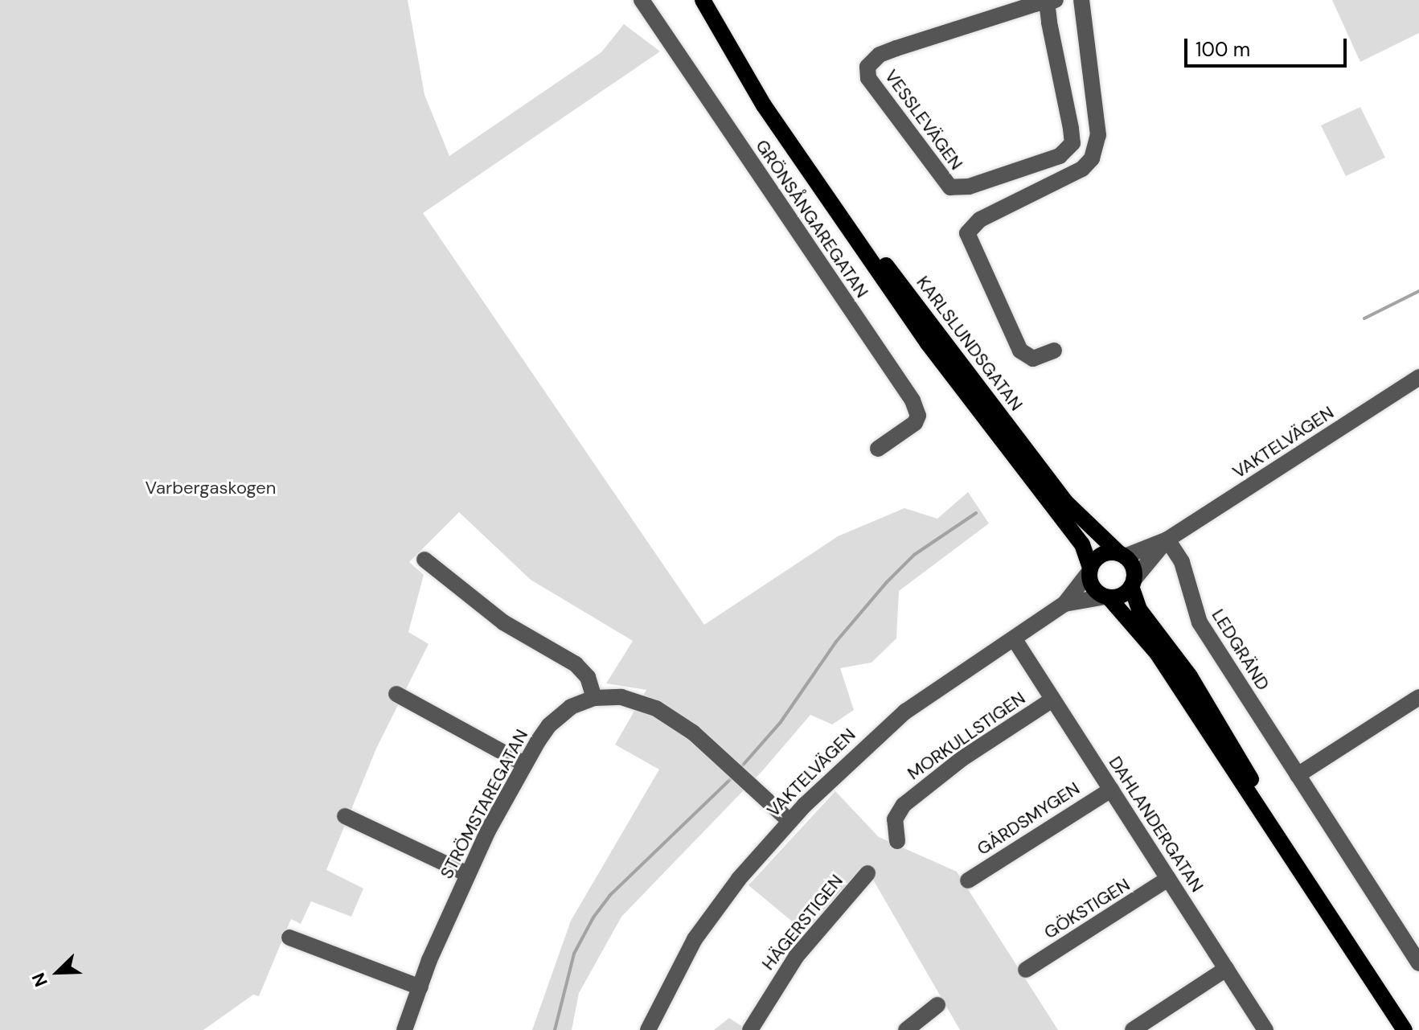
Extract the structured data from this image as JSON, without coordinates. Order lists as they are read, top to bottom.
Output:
{
  "streets": {
    "main road": ["KARLSLUNDSGATAN"],
    "street": [
      "VESSLEVÄGEN",
      "GRÖNSÅNGAREGATAN",
      "VAKTELVÄGEN",
      "LEDGRÄND",
      "MORKULLSTIGEN",
      "STRÖMSTAREGATAN",
      "GÄRDSMYGEN",
      "DAHLANDERGATAN",
      "GÖKSTIGEN",
      "HÄGERSTIGEN"
    ]
  },
  "crossings": [
    ["KARLSLUNDSGATAN", "VAKTELVÄGEN"],
    ["VAKTELVÄGEN", "LEDGRÄND"],
    ["VAKTELVÄGEN", "STRÖMSTAREGATAN"],
    ["VAKTELVÄGEN", "DAHLANDERGATAN"],
    ["MORKULLSTIGEN", "DAHLANDERGATAN"],
    ["GÄRDSMYGEN", "DAHLANDERGATAN"],
    ["DAHLANDERGATAN", "GÖKSTIGEN"]
  ],
  "parks": ["Varbergaskogen"],
  "scale_bar": "100 m",
  "north": "bottom left"
}
